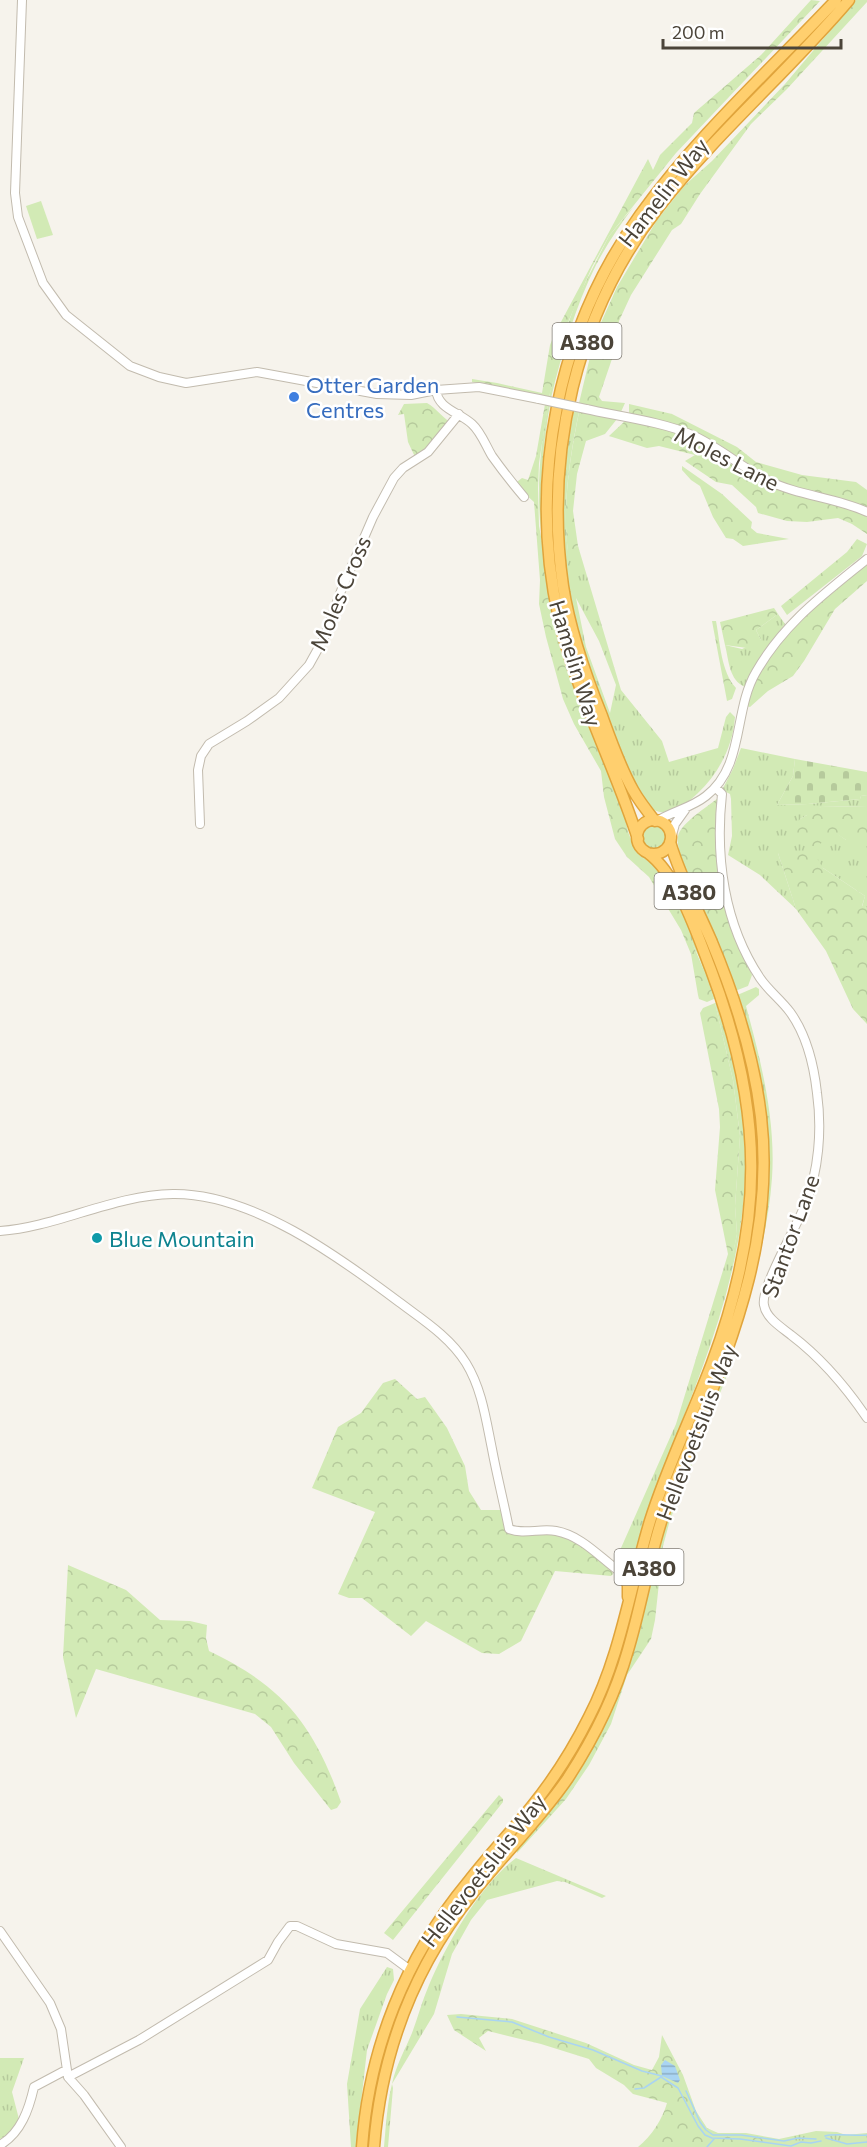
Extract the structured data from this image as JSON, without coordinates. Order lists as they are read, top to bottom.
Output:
{
  "streets": {
    "highway": ["Hamelin Way", "A380", "Hellevoetsluis Way"],
    "street": ["Moles Lane", "Moles Cross", "Stantor Lane"]
  },
  "crossings": [
    ["Hamelin Way", "Hellevoetsluis Way"]
  ],
  "places": ["Otter Garden Centres", "Blue Mountain"],
  "scale_bar": "200 m"
}
